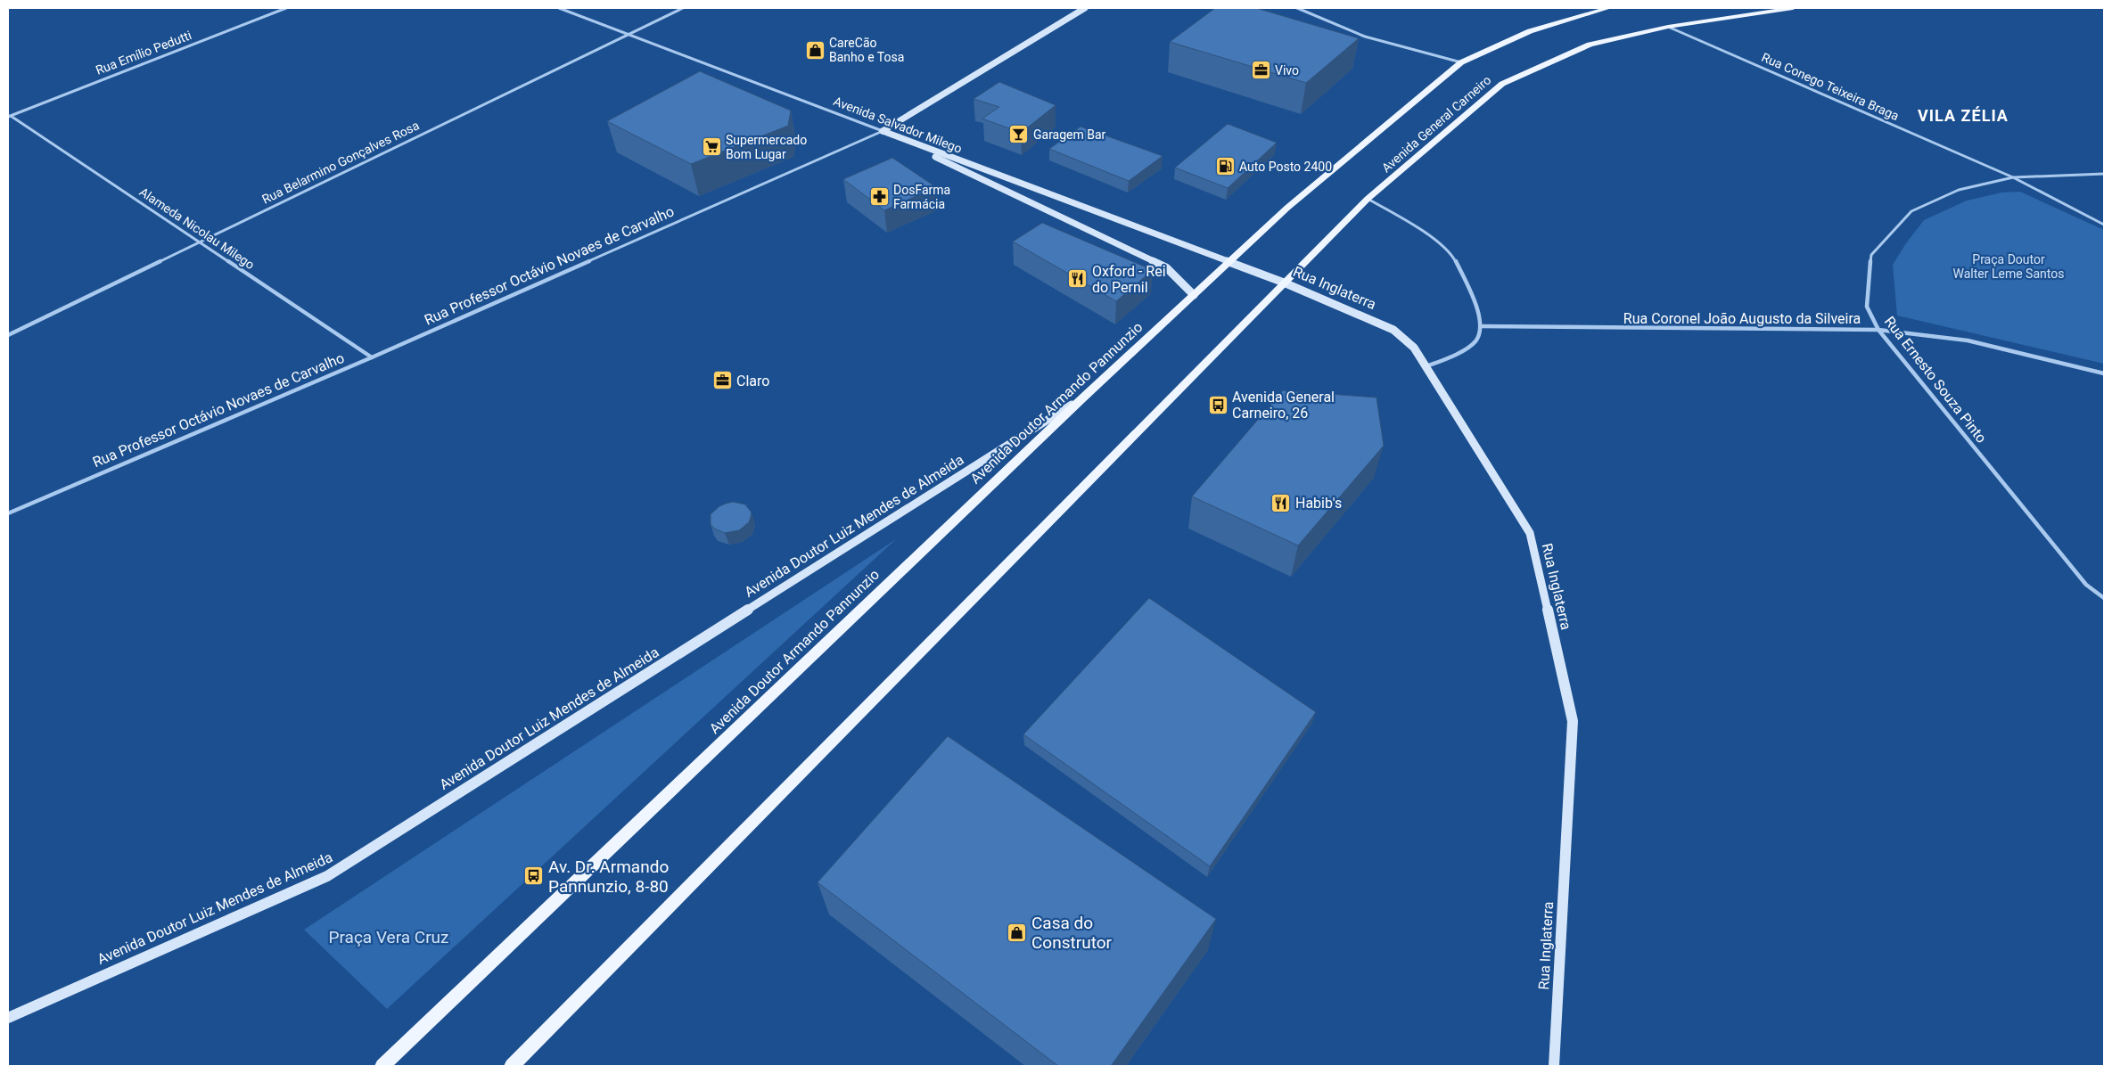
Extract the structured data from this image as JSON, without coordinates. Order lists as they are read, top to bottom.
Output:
{
  "streets": {
    "main road": ["Avenida General Carneiro", "Avenida Doutor Armando Pannunzio"],
    "street": [
      "Rua Emílio Pedutti",
      "Rua Conego Teixeira Braga",
      "Avenida Salvador Milego",
      "Rua Belarmino Gonçalves Rosa",
      "Alameda Nicolau Milego",
      "Rua Professor Octávio Novaes de Carvalho",
      "Rua Inglaterra",
      "Rua Coronel João Augusto da Silveira",
      "Rua Ernesto Souza Pinto",
      "Avenida Doutor Luiz Mendes de Almeida"
    ]
  },
  "crossings": [
    ["Rua Emílio Pedutti", "Alameda Nicolau Milego"],
    ["Rua Conego Teixeira Braga", "Avenida General Carneiro"],
    ["Rua Conego Teixeira Braga", "Rua Ernesto Souza Pinto"],
    ["Avenida General Carneiro", "Avenida Salvador Milego"],
    ["Avenida General Carneiro", "Rua Inglaterra"],
    ["Avenida General Carneiro", "Avenida Doutor Armando Pannunzio"],
    ["Avenida Salvador Milego", "Rua Belarmino Gonçalves Rosa"],
    ["Avenida Salvador Milego", "Rua Professor Octávio Novaes de Carvalho"],
    ["Avenida Salvador Milego", "Rua Inglaterra"],
    ["Avenida Salvador Milego", "Avenida Doutor Armando Pannunzio"],
    ["Rua Belarmino Gonçalves Rosa", "Alameda Nicolau Milego"],
    ["Alameda Nicolau Milego", "Rua Professor Octávio Novaes de Carvalho"],
    ["Rua Inglaterra", "Avenida Doutor Armando Pannunzio"],
    ["Rua Coronel João Augusto da Silveira", "Rua Ernesto Souza Pinto"],
    ["Avenida Doutor Armando Pannunzio", "Avenida Doutor Luiz Mendes de Almeida"]
  ],
  "districts": ["VILA ZÉLIA"],
  "parks": ["Praça Doutor Walter Leme Santos", "Praça Vera Cruz"],
  "places": {
    "shop": ["CareCão Banho e Tosa", "Casa do Construtor"],
    "office": ["Vivo", "Claro"],
    "bar": ["Garagem Bar"],
    "supermarket": ["Supermercado Bom Lugar"],
    "fuel station": ["Auto Posto 2400"],
    "pharmacy": ["DosFarma Farmácia"],
    "restaurant": ["Oxford - Rei do Pernil", "Habib's"],
    "bus stop": ["Avenida General Carneiro, 26", "Av. Dr. Armando Pannunzio, 8-80"]
  }
}
